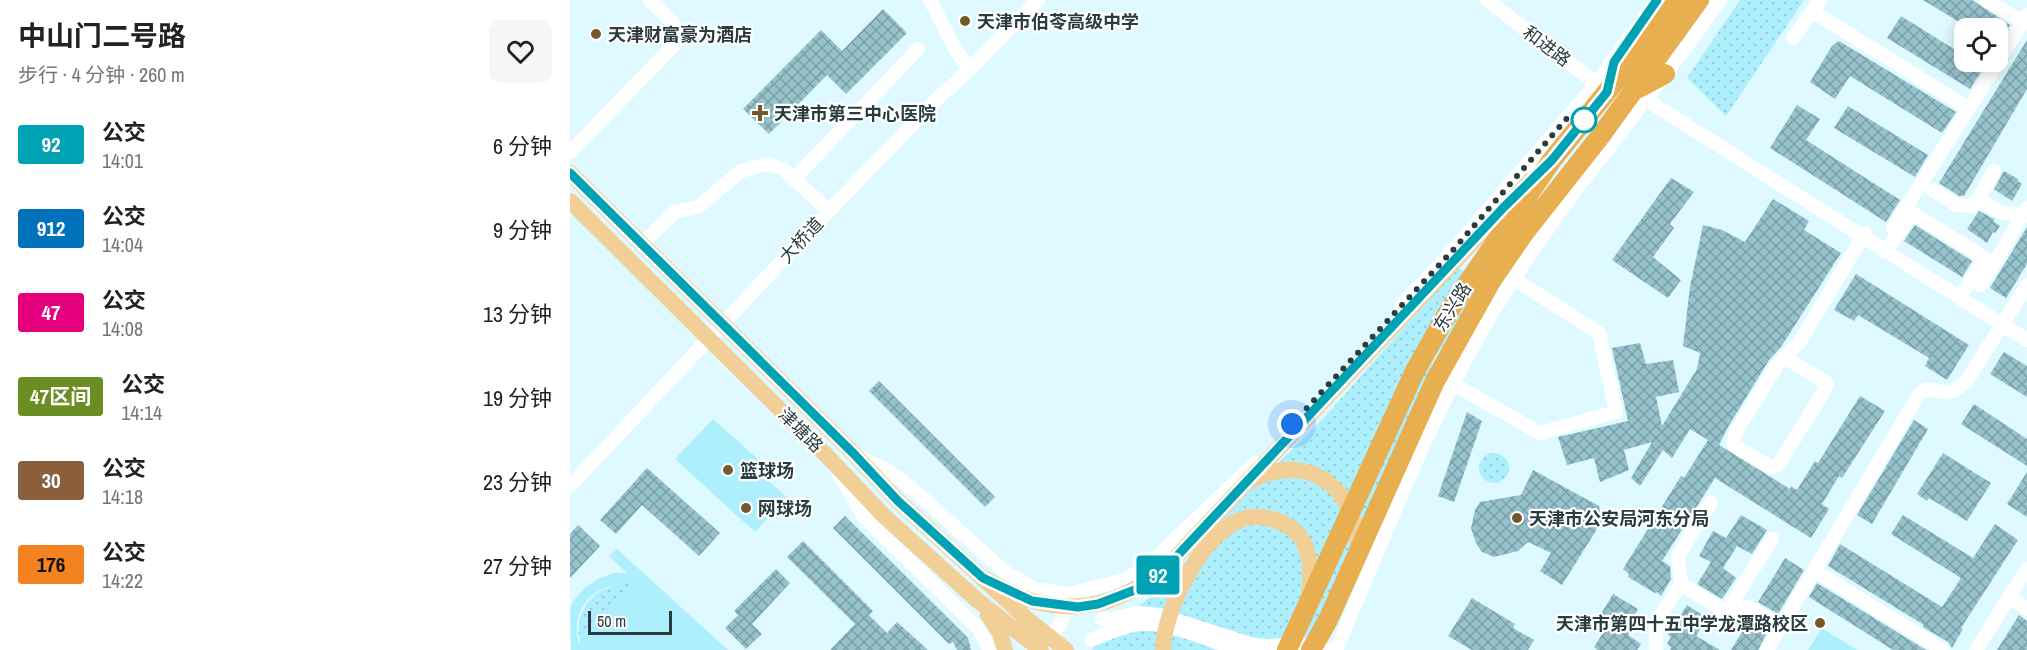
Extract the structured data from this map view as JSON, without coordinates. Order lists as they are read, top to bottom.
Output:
{
  "streets": {
    "highway": ["东兴路"],
    "main road": ["津塘路"],
    "street": ["和进路", "大桥道"]
  },
  "crossings": [
    ["和进路", "东兴路"],
    ["大桥道", "津塘路"]
  ],
  "places": {
    "other": [
      "天津市伯苓高级中学",
      "天津财富豪为酒店",
      "篮球场",
      "网球场",
      "天津市公安局河东分局",
      "天津市第四十五中学龙潭路校区"
    ],
    "health": ["天津市第三中心医院"]
  },
  "lines": ["bus line 92"],
  "scale_bar": "50 m",
  "page": {
    "heading": ["中山门二号路", "步行 · 4 分钟 · 260 m"],
    "on_map": "92",
    "list": [
      {
        "mark": "92",
        "name": "公交",
        "note": "14:01",
        "value": "6 分钟"
      },
      {
        "mark": "912",
        "name": "公交",
        "note": "14:04",
        "value": "9 分钟"
      },
      {
        "mark": "47",
        "name": "公交",
        "note": "14:08",
        "value": "13 分钟"
      },
      {
        "mark": "47区间",
        "name": "公交",
        "note": "14:14",
        "value": "19 分钟"
      },
      {
        "mark": "30",
        "name": "公交",
        "note": "14:18",
        "value": "23 分钟"
      },
      {
        "mark": "176",
        "name": "公交",
        "note": "14:22",
        "value": "27 分钟"
      }
    ],
    "scale": "50 m"
  }
}
